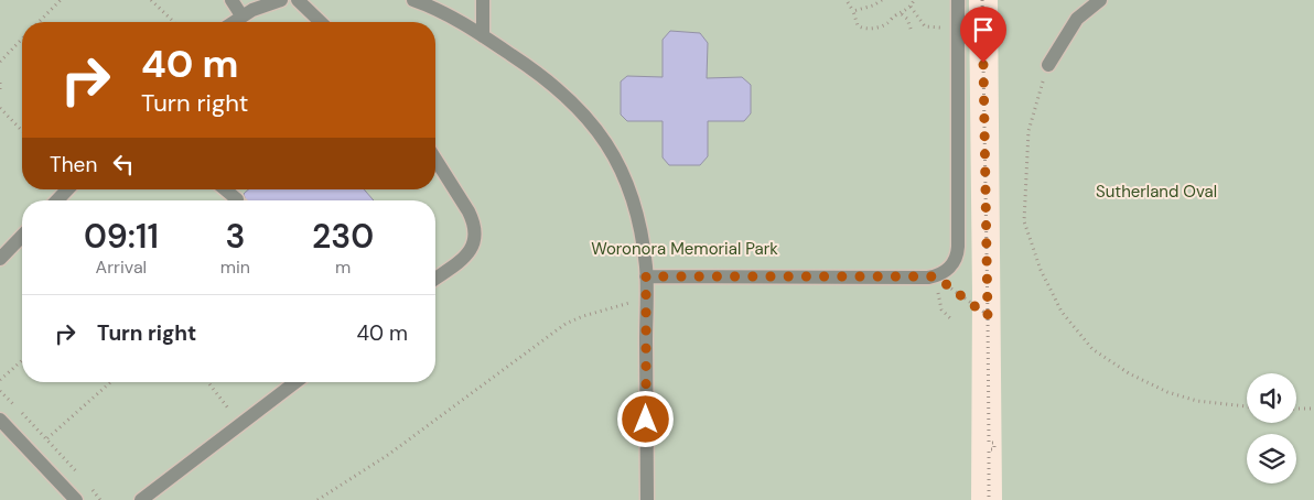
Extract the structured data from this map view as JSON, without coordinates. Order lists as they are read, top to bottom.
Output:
{
  "parks": ["Sutherland Oval", "Woronora Memorial Park"],
  "page": {
    "turn": ["40 m", "Turn right"],
    "then": "Then",
    "eta": [
      "09:11",
      "Arrival",
      "3",
      "min",
      "230",
      "m"
    ],
    "list": [
      {
        "name": "Turn right",
        "value": "40 m"
      }
    ]
  }
}
